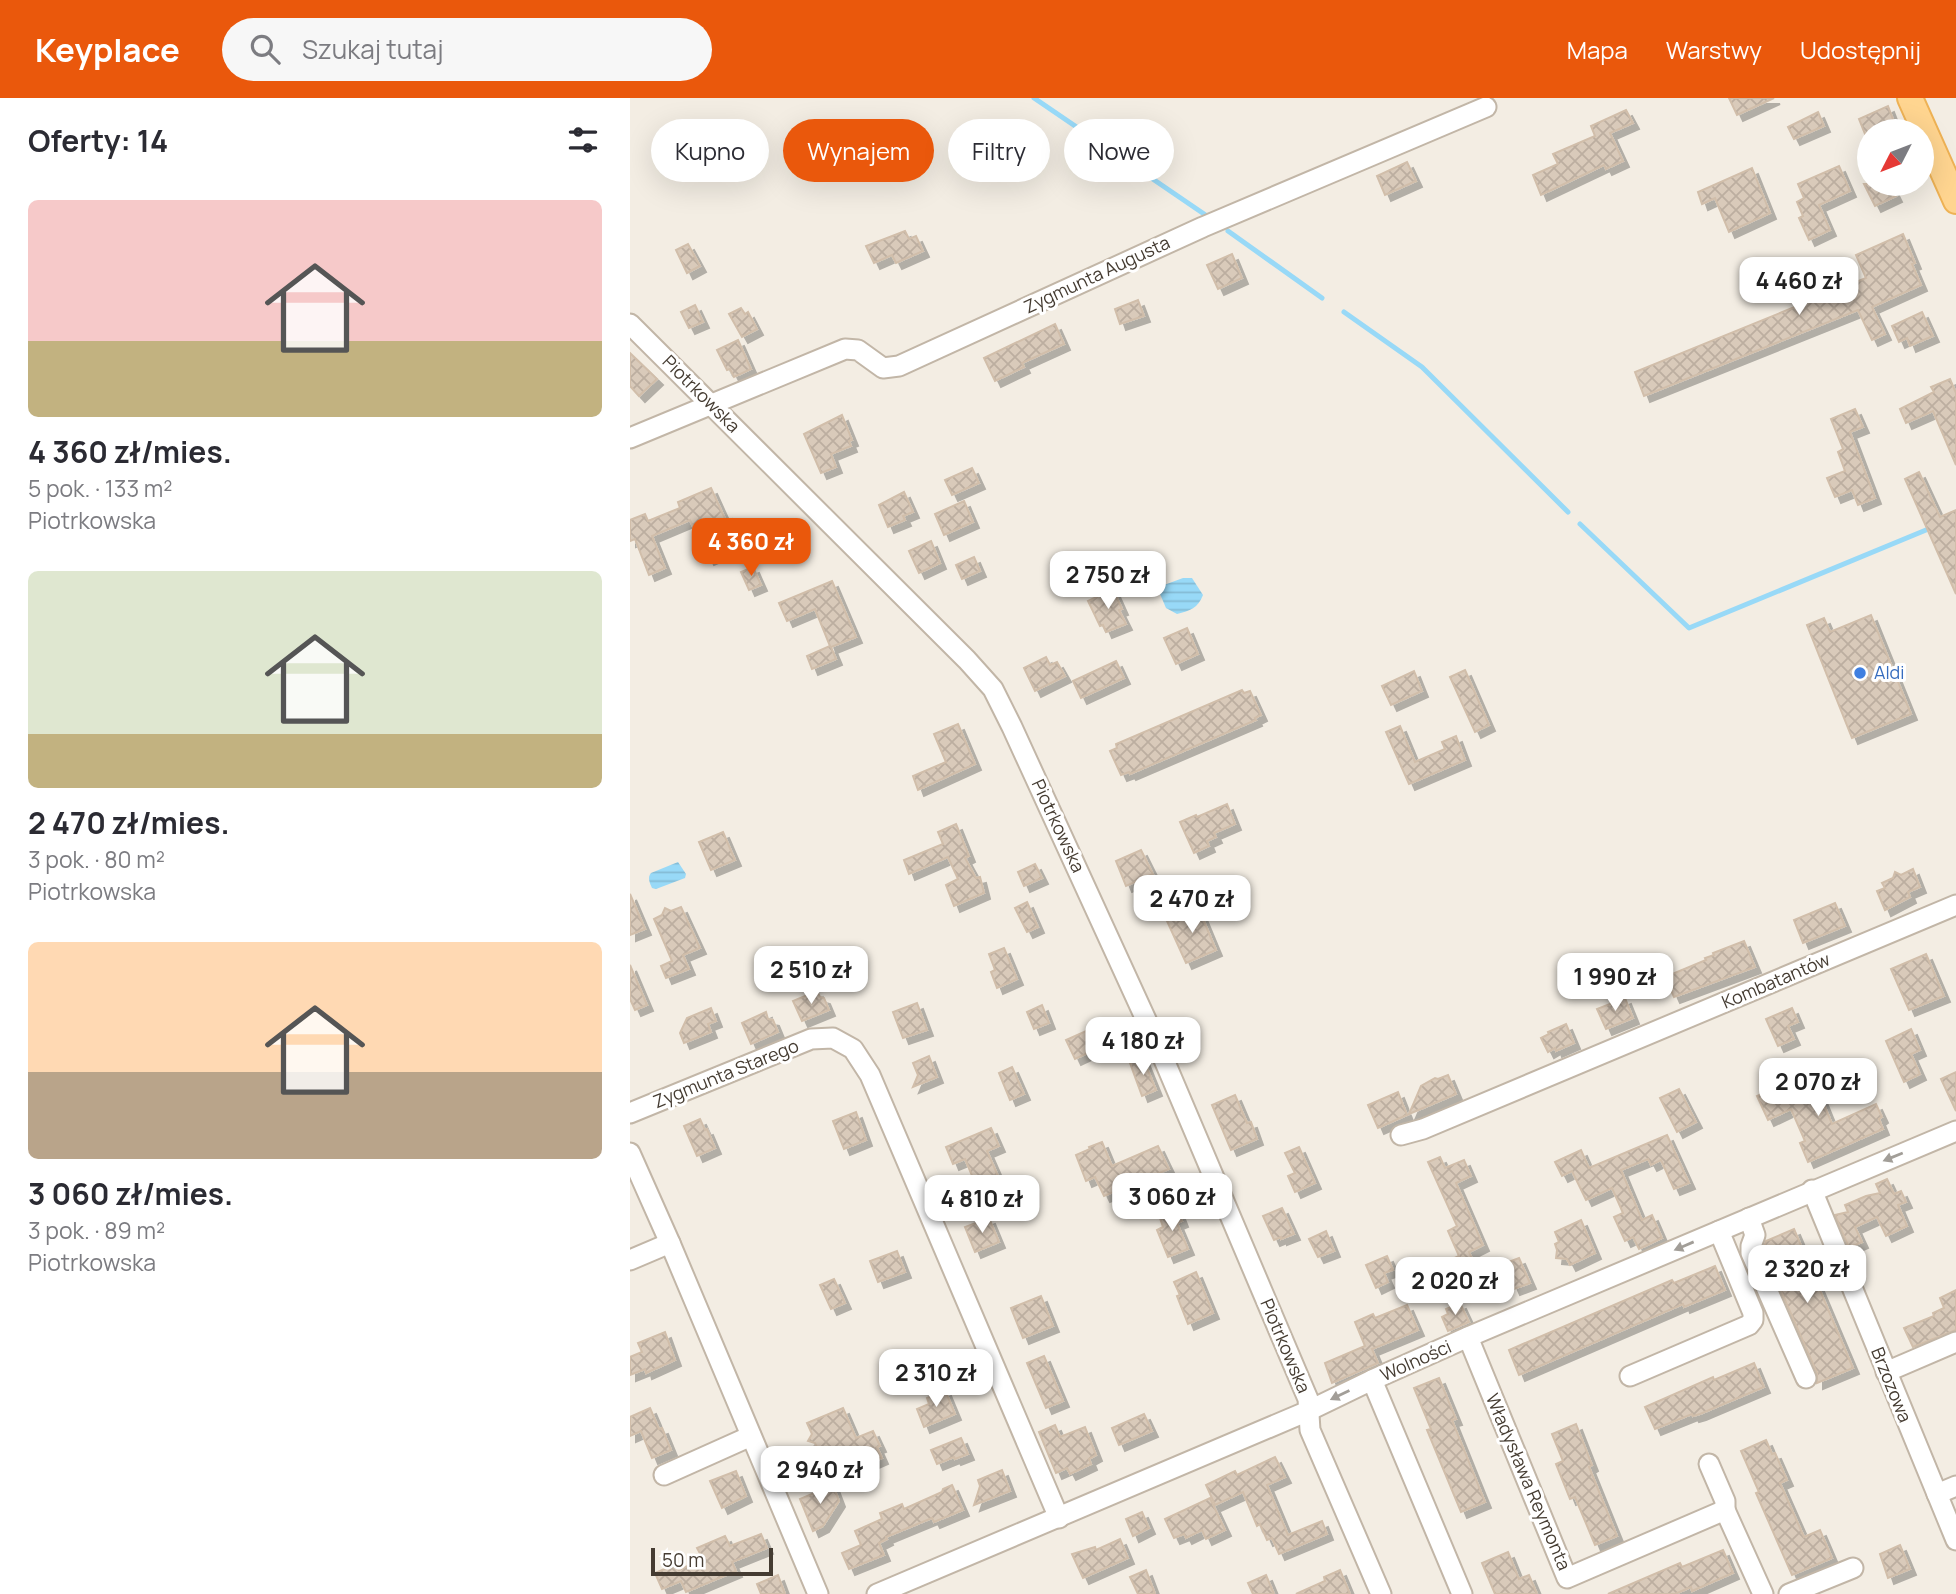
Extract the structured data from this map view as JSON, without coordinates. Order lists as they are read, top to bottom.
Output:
{
  "streets": {
    "street": [
      "Zygmunta Augusta",
      "Piotrkowska",
      "Kombatantów",
      "Zygmunta Starego",
      "Wolności",
      "Brzozowa",
      "Władysława Reymonta"
    ]
  },
  "crossings": [
    ["Zygmunta Augusta", "Piotrkowska"],
    ["Piotrkowska", "Wolności"],
    ["Zygmunta Starego", "Wolności"],
    ["Wolności", "Brzozowa"],
    ["Wolności", "Władysława Reymonta"]
  ],
  "one_way": ["Wolności"],
  "places": ["Aldi"],
  "scale_bar": "50 m",
  "north": "bottom left",
  "page": {
    "header": "Keyplace",
    "search": "Szukaj tutaj",
    "nav": ["Mapa", "Warstwy", "Udostępnij"],
    "heading": "Oferty: 14",
    "chip": [
      "Kupno",
      "Wynajem",
      "Filtry",
      "Nowe"
    ],
    "list": [
      {
        "name": "4 360 zł/mies.",
        "note": "5 pok. · 133 m² · Piotrkowska"
      },
      {
        "name": "2 470 zł/mies.",
        "note": "3 pok. · 80 m² · Piotrkowska"
      },
      {
        "name": "3 060 zł/mies.",
        "note": "3 pok. · 89 m² · Piotrkowska"
      }
    ],
    "price": [
      "4 460 zł",
      "4 360 zł",
      "2 750 zł",
      "2 470 zł",
      "2 510 zł",
      "1 990 zł",
      "4 180 zł",
      "2 070 zł",
      "3 060 zł",
      "4 810 zł",
      "2 320 zł",
      "2 020 zł",
      "2 310 zł",
      "2 940 zł"
    ],
    "scale": "50 m"
  }
}
